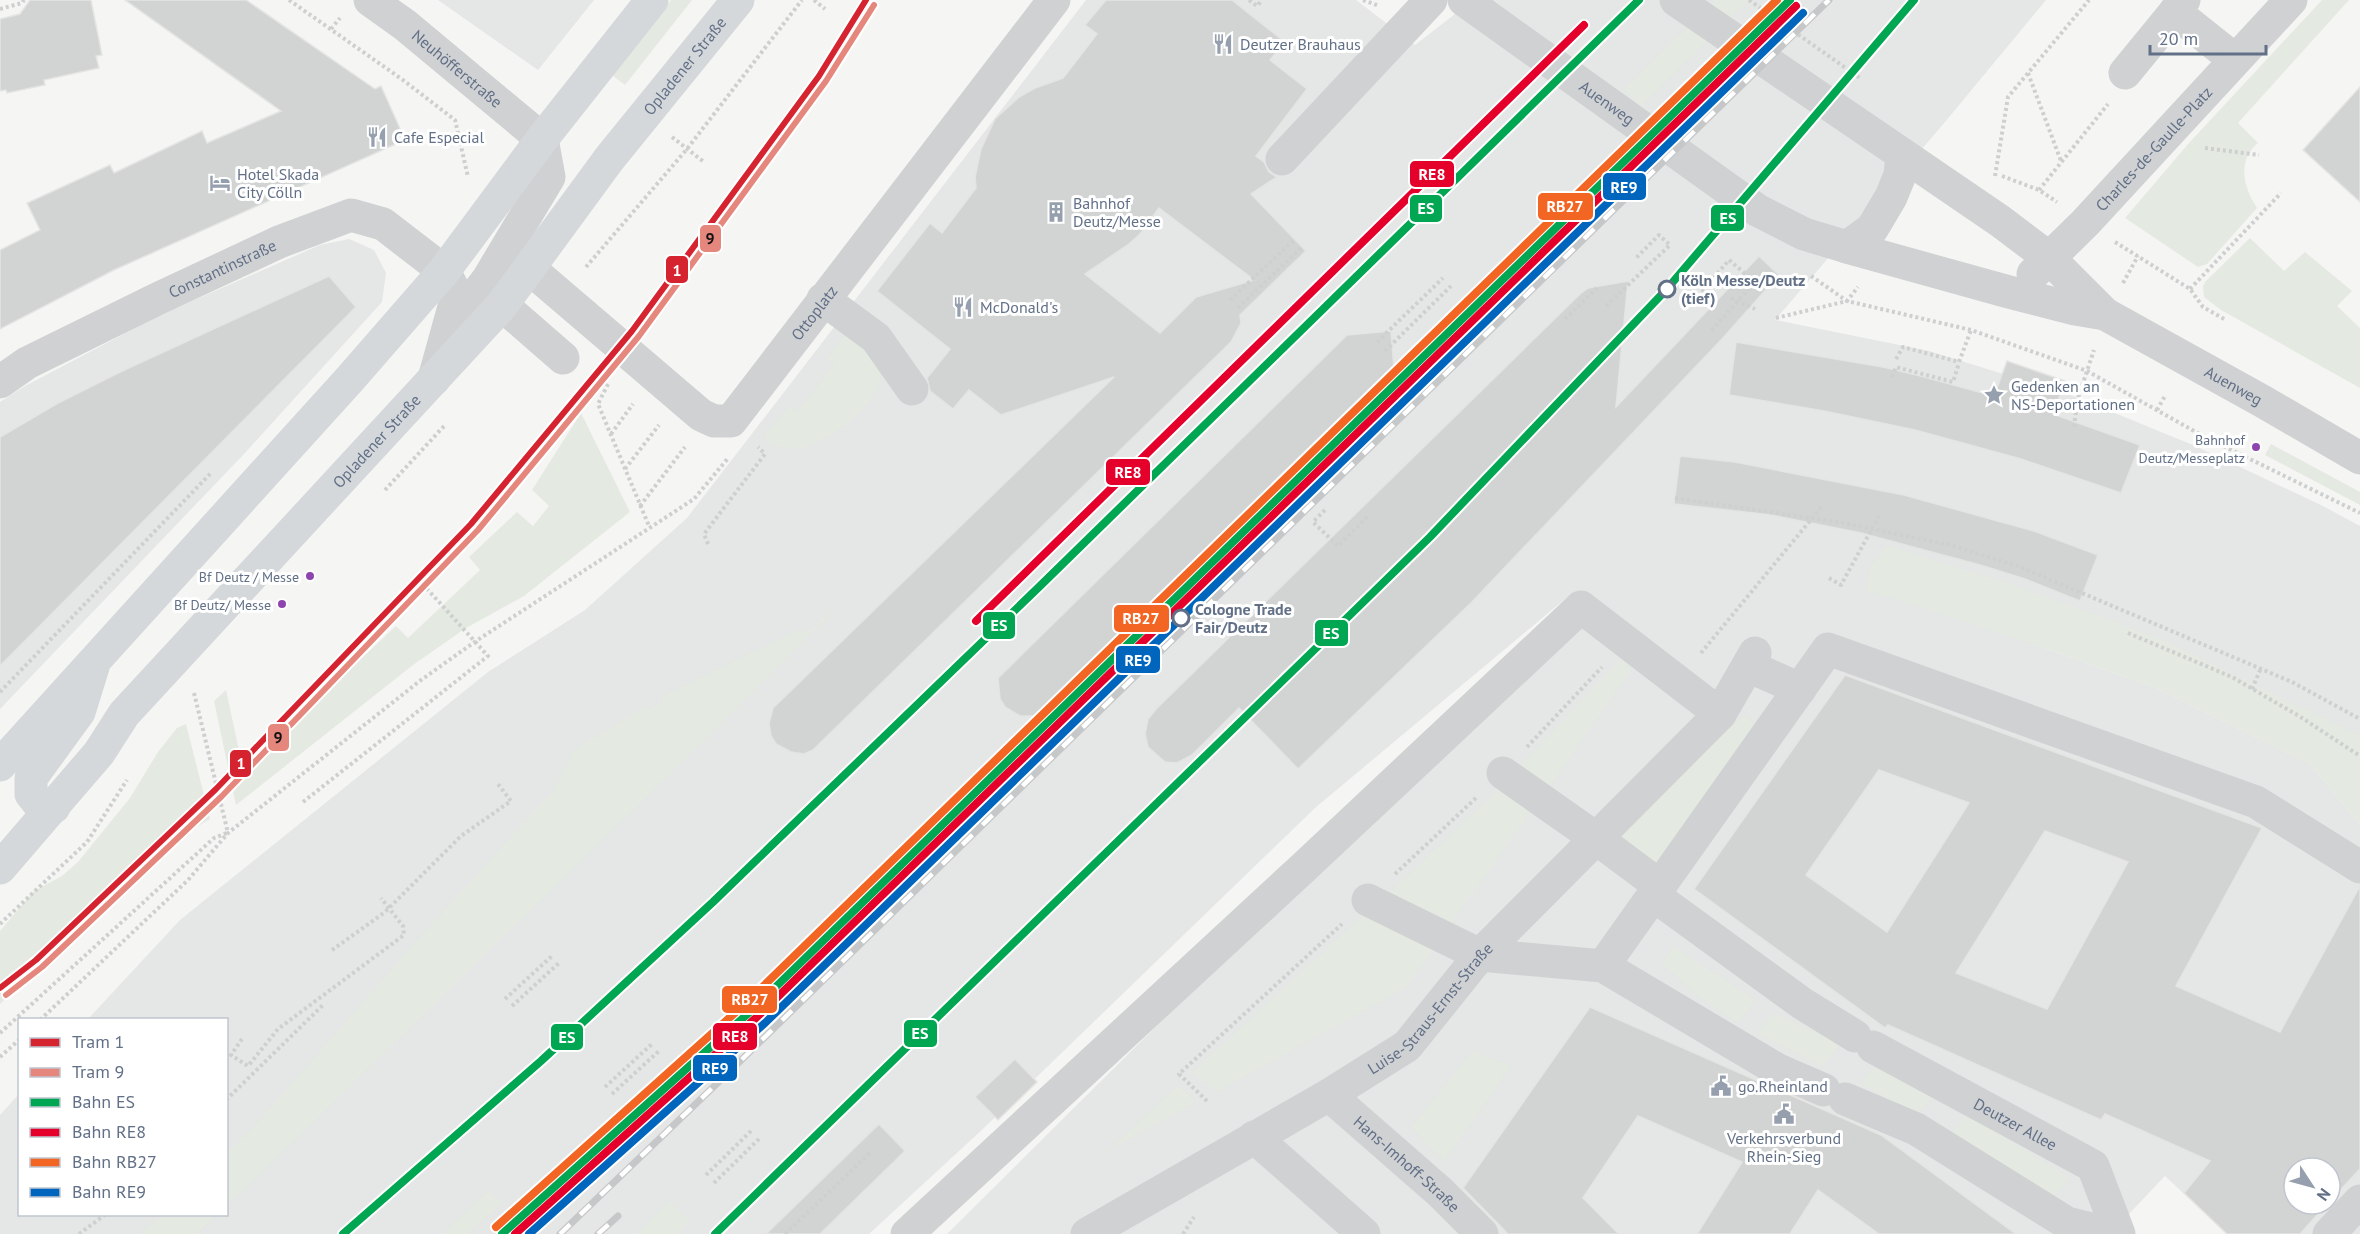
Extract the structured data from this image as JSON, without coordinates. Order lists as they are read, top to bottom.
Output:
{
  "streets": {
    "main road": ["Opladener Straße"],
    "street": [
      "Neuhöfferstraße",
      "Auenweg",
      "Charles-de-Gaulle-Platz",
      "Constantinstraße",
      "Ottoplatz",
      "Luise-Straus-Ernst-Straße",
      "Deutzer Allee",
      "Hans-Imhoff-Straße"
    ]
  },
  "crossings": [
    ["Auenweg", "Charles-de-Gaulle-Platz"],
    ["Luise-Straus-Ernst-Straße", "Deutzer Allee"],
    ["Luise-Straus-Ernst-Straße", "Hans-Imhoff-Straße"]
  ],
  "places": {
    "restaurant": ["Deutzer Brauhaus", "Cafe Especial", "McDonald's"],
    "hotel": ["Hotel Skada City Cölln"],
    "building": ["Bahnhof Deutz/Messe"],
    "other": [
      "Köln Messe/Deutz (tief)",
      "Bahnhof Deutz/Messeplatz",
      "Bf Deutz / Messe",
      "Bf Deutz/ Messe",
      "Cologne Trade Fair/Deutz"
    ],
    "place": ["Gedenken an NS-Deportationen"],
    "public building": ["go.Rheinland", "Verkehrsverbund Rhein-Sieg"]
  },
  "lines": [
    "tram line 1",
    "rail line ES",
    "rail line RB27",
    "tram line 9",
    "rail line RE8",
    "rail line RE9"
  ],
  "legend": [
    "Tram 1",
    "Tram 9",
    "Bahn ES",
    "Bahn RE8",
    "Bahn RB27",
    "Bahn RE9"
  ],
  "scale_bar": "20 m",
  "north": "bottom right"
}
